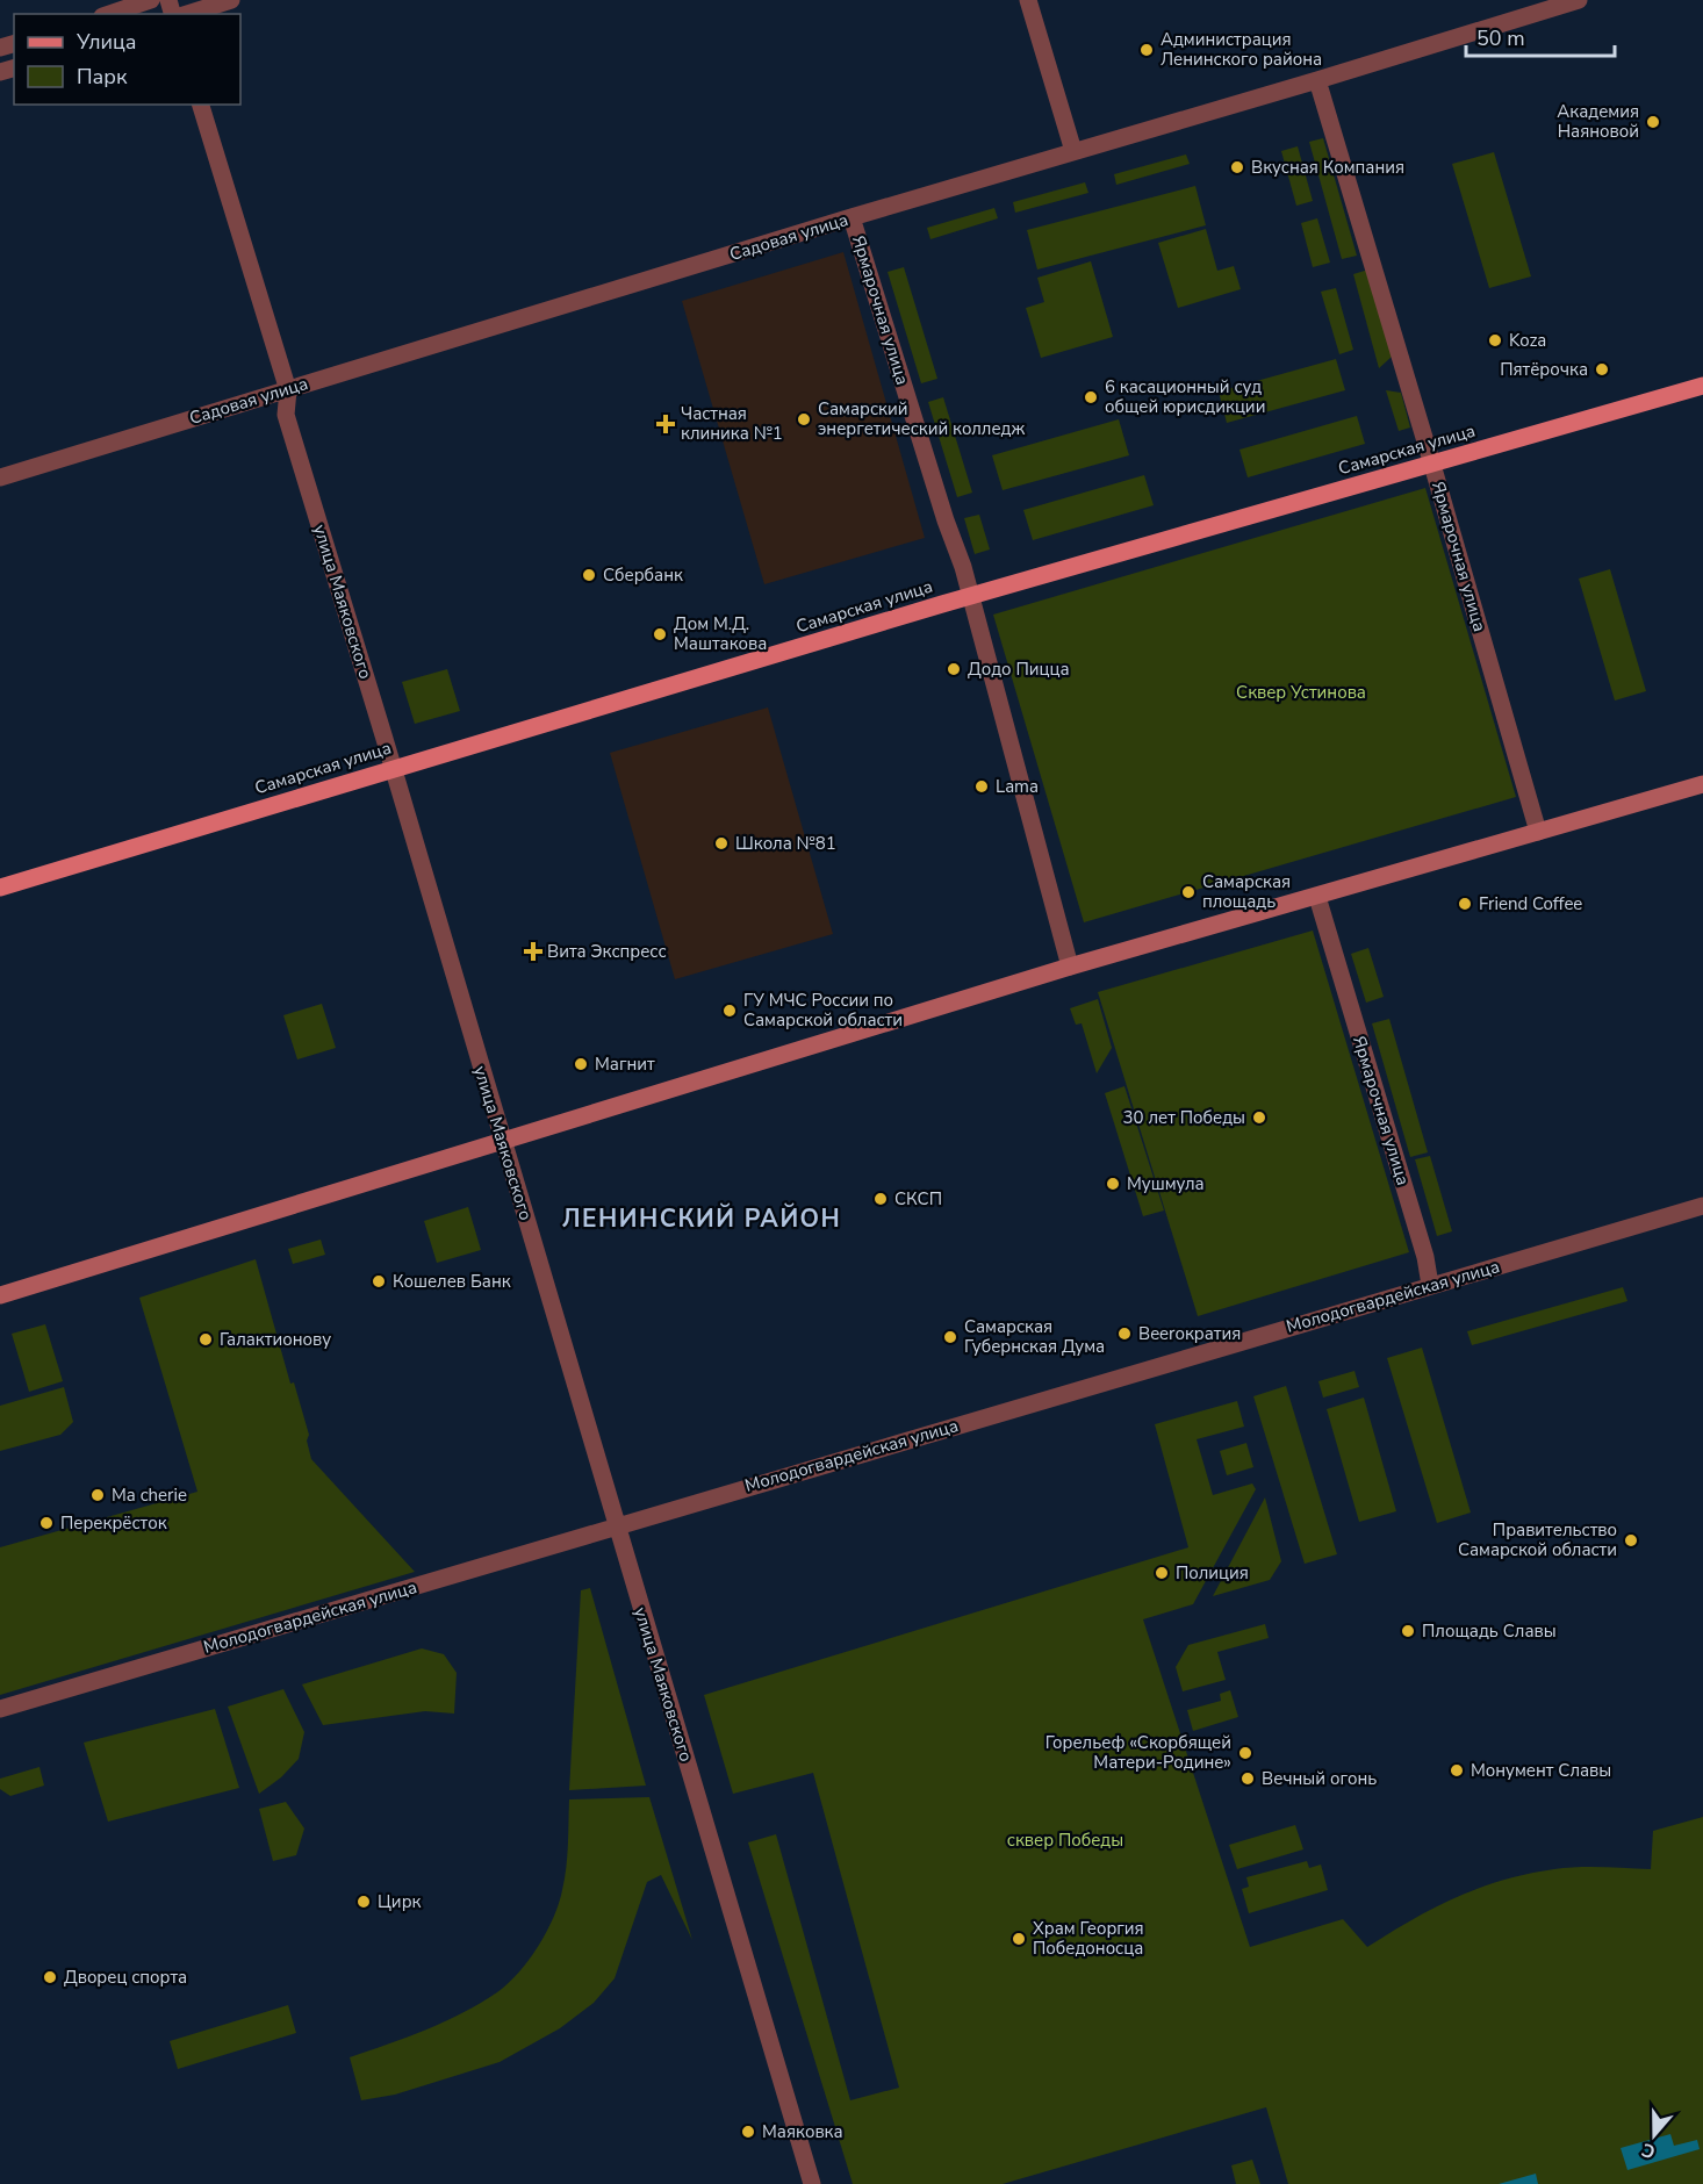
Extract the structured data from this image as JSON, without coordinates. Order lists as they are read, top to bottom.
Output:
{
  "streets": {
    "main road": ["Самарская улица"],
    "street": [
      "Садовая улица",
      "Ярмарочная улица",
      "улица Маяковского",
      "Молодогвардейская улица"
    ]
  },
  "crossings": [
    ["Садовая улица", "Ярмарочная улица"],
    ["Садовая улица", "улица Маяковского"],
    ["Ярмарочная улица", "Самарская улица"],
    ["Ярмарочная улица", "Молодогвардейская улица"],
    ["Самарская улица", "улица Маяковского"],
    ["улица Маяковского", "Молодогвардейская улица"]
  ],
  "districts": ["ЛЕНИНСКИЙ РАЙОН"],
  "parks": ["Сквер Устинова", "сквер Победы"],
  "places": {
    "other": [
      "Администрация Ленинского района",
      "Академия Наяновой",
      "Вкусная Компания",
      "Koza",
      "Пятёрочка",
      "6 касационный суд общей юрисдикции",
      "Самарский энергетический колледж",
      "Сбербанк",
      "Дом М.Д. Маштакова",
      "Додо Пицца",
      "Lama",
      "Школа №81",
      "Самарская площадь",
      "Friend Coffee",
      "ГУ МЧС России по Самарской области",
      "Магнит",
      "30 лет Победы",
      "Мушмула",
      "СКСП",
      "Кошелев Банк",
      "Beerократия",
      "Самарская Губернская Дума",
      "Галактионову",
      "Ma cherie",
      "Перекрёсток",
      "Правительство Самарской области",
      "Полиция",
      "Площадь Славы",
      "Горельеф «Скорбящей Матери-Родине»",
      "Монумент Славы",
      "Вечный огонь",
      "Цирк",
      "Храм Георгия Победоносца",
      "Дворец спорта",
      "Маяковка"
    ],
    "health": ["Частная клиника №1", "Вита Экспресс"]
  },
  "legend": ["Улица", "Парк"],
  "scale_bar": "50 m",
  "north": "bottom"
}
